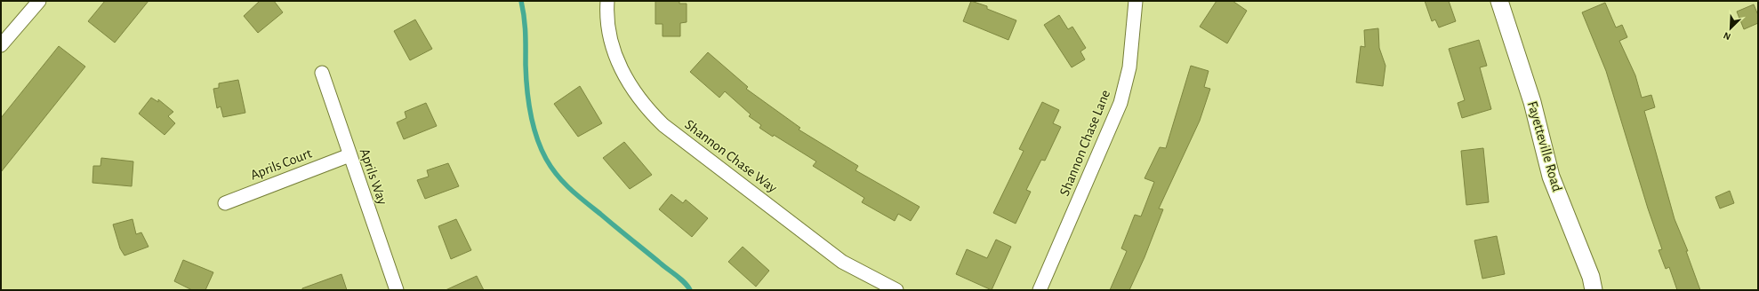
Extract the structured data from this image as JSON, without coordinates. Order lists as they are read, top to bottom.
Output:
{
  "streets": {
    "street": [
      "Shannon Chase Lane",
      "Fayetteville Road",
      "Shannon Chase Way",
      "Aprils Court",
      "Aprils Way"
    ]
  },
  "crossings": [
    ["Aprils Court", "Aprils Way"]
  ],
  "north": "bottom left"
}
